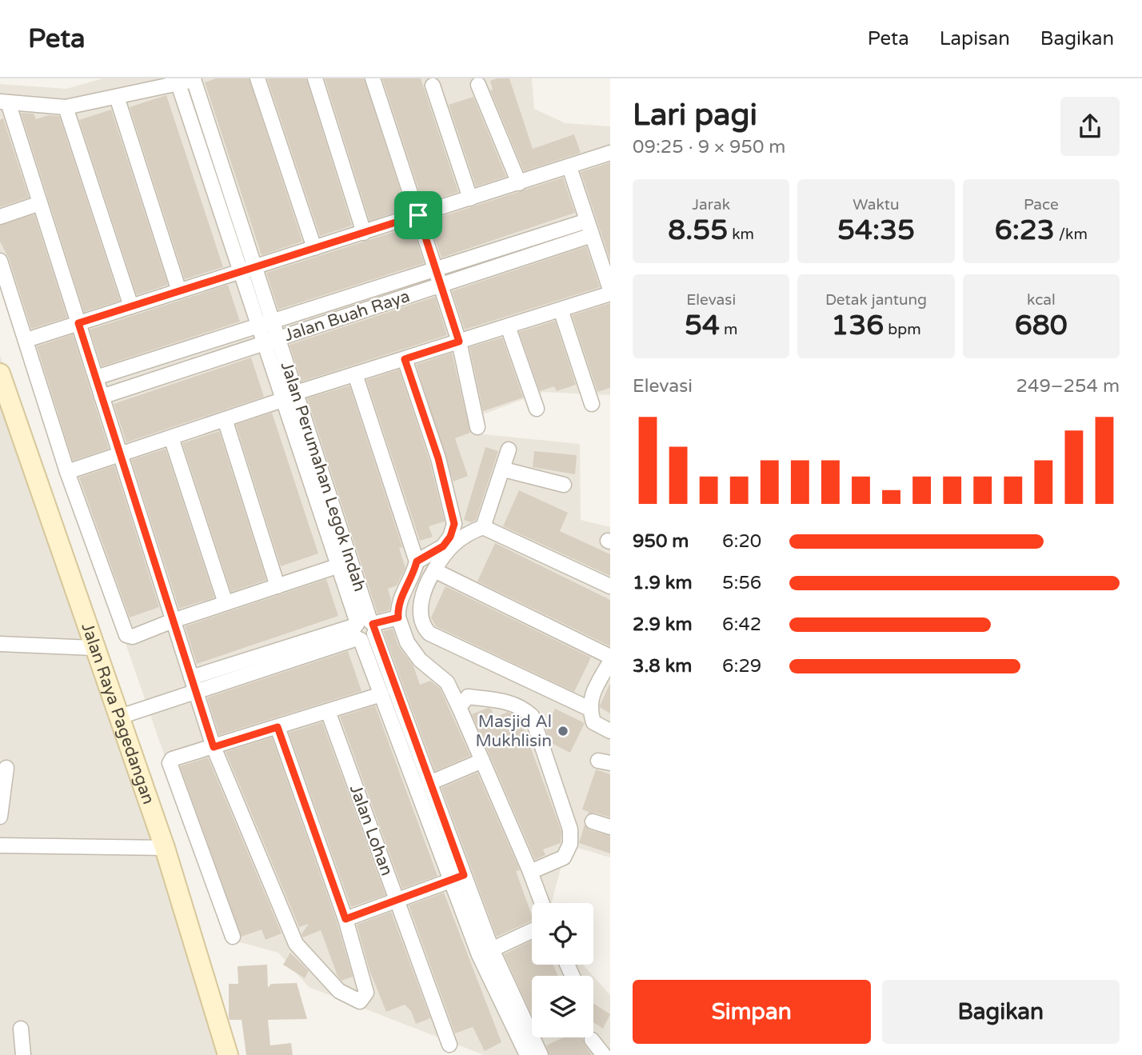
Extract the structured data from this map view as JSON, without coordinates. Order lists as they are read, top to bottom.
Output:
{
  "streets": {
    "street": [
      "Jalan Buah Raya",
      "Jalan Perumahan Legok Indah",
      "Jalan Raya Pagedangan",
      "Jalan Lohan"
    ]
  },
  "crossings": [
    ["Jalan Buah Raya", "Jalan Perumahan Legok Indah"]
  ],
  "places": ["Masjid Al Mukhlisin"],
  "page": {
    "header": "Peta",
    "nav": ["Peta", "Lapisan", "Bagikan"],
    "heading": ["Lari pagi", "09:25 · 9 × 950 m"],
    "stats": [
      ["Jarak", "8.55 km"],
      ["Waktu", "54:35"],
      ["Pace", "6:23 /km"],
      ["Elevasi", "54 m"],
      ["Detak jantung", "136 bpm"],
      ["kcal", "680"]
    ],
    "chart": ["Elevasi", "249–254 m"],
    "list": [
      {
        "name": "950 m",
        "note": "6:20"
      },
      {
        "name": "1.9 km",
        "note": "5:56"
      },
      {
        "name": "2.9 km",
        "note": "6:42"
      },
      {
        "name": "3.8 km",
        "note": "6:29"
      }
    ],
    "buttons": ["Simpan", "Bagikan"]
  }
}
